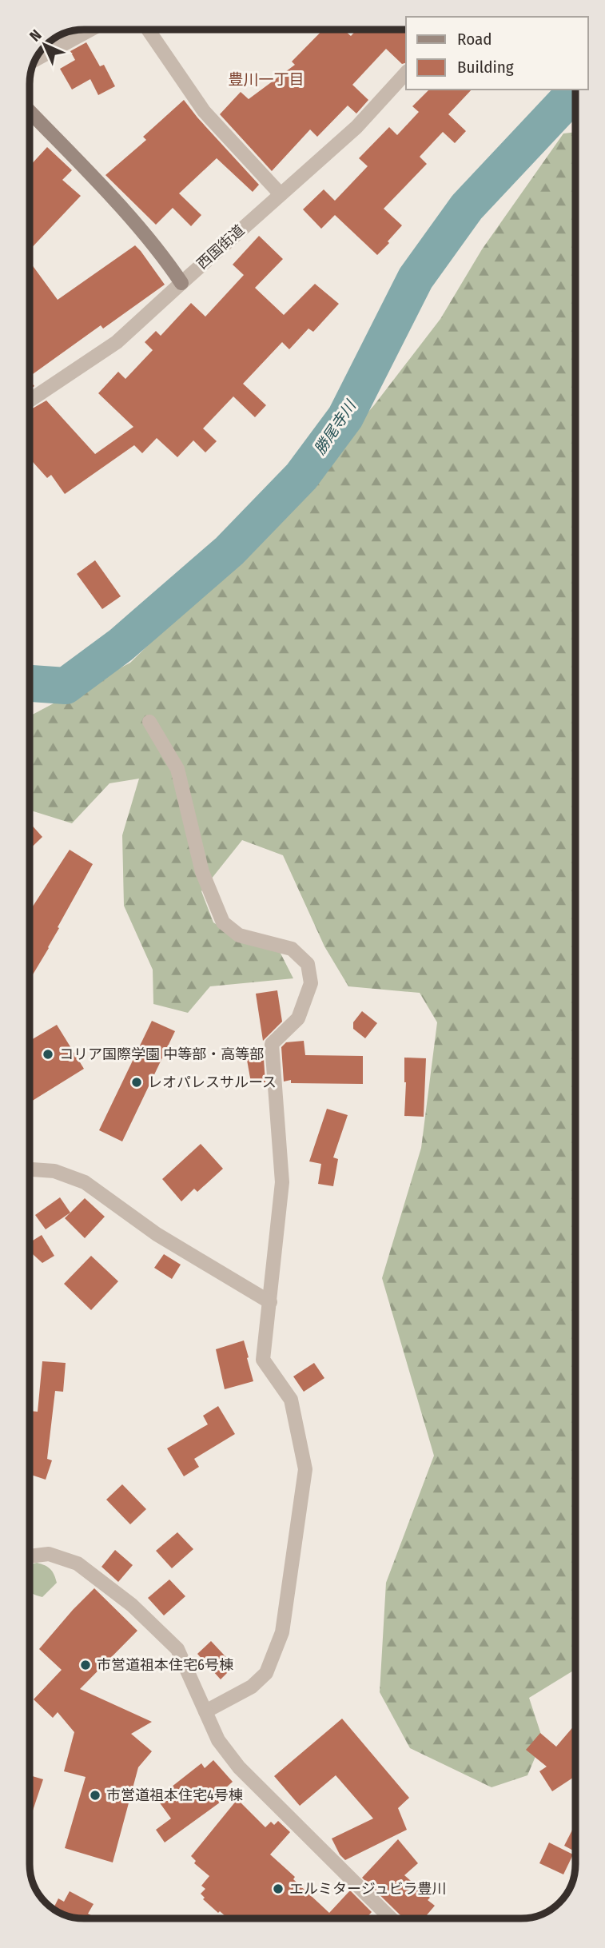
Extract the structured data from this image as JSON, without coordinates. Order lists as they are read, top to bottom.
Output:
{
  "streets": {
    "street": ["西国街道"]
  },
  "districts": ["豊川一丁目"],
  "water": ["勝尾寺川"],
  "places": [
    "コリア国際学園 中等部・高等部",
    "レオパレスサルース",
    "市営道祖本住宅6号棟",
    "市営道祖本住宅4号棟",
    "エルミタージュビラ豊川"
  ],
  "legend": ["Road", "Building"],
  "north": "top left"
}
